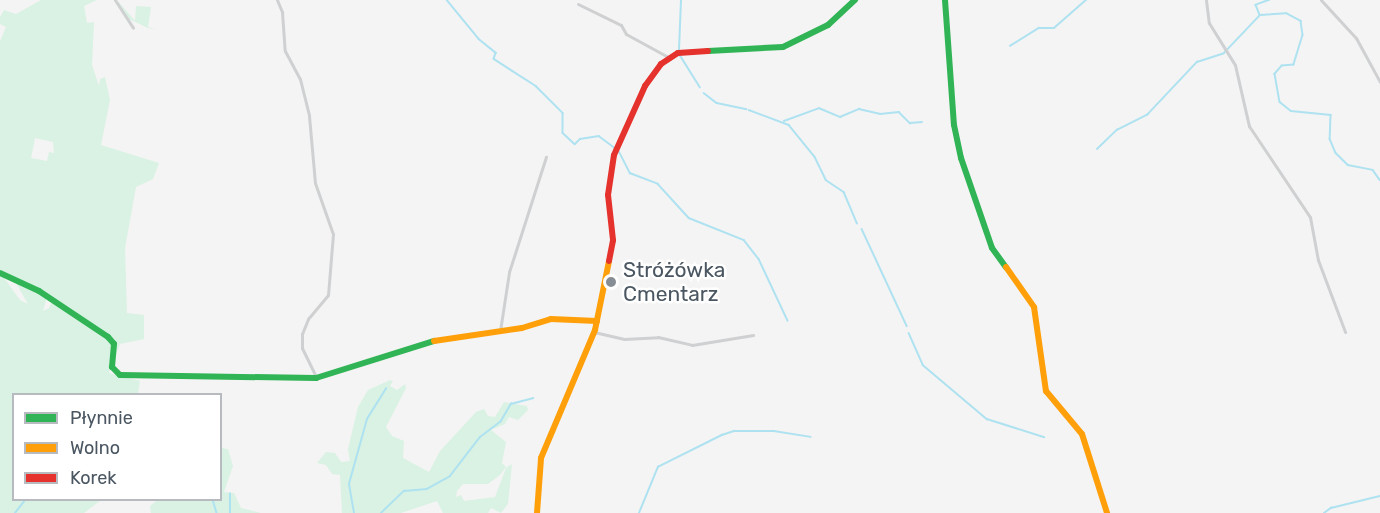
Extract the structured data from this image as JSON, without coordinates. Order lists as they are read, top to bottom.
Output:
{
  "places": ["Stróżówka Cmentarz"],
  "legend": ["Płynnie", "Wolno", "Korek"]
}
